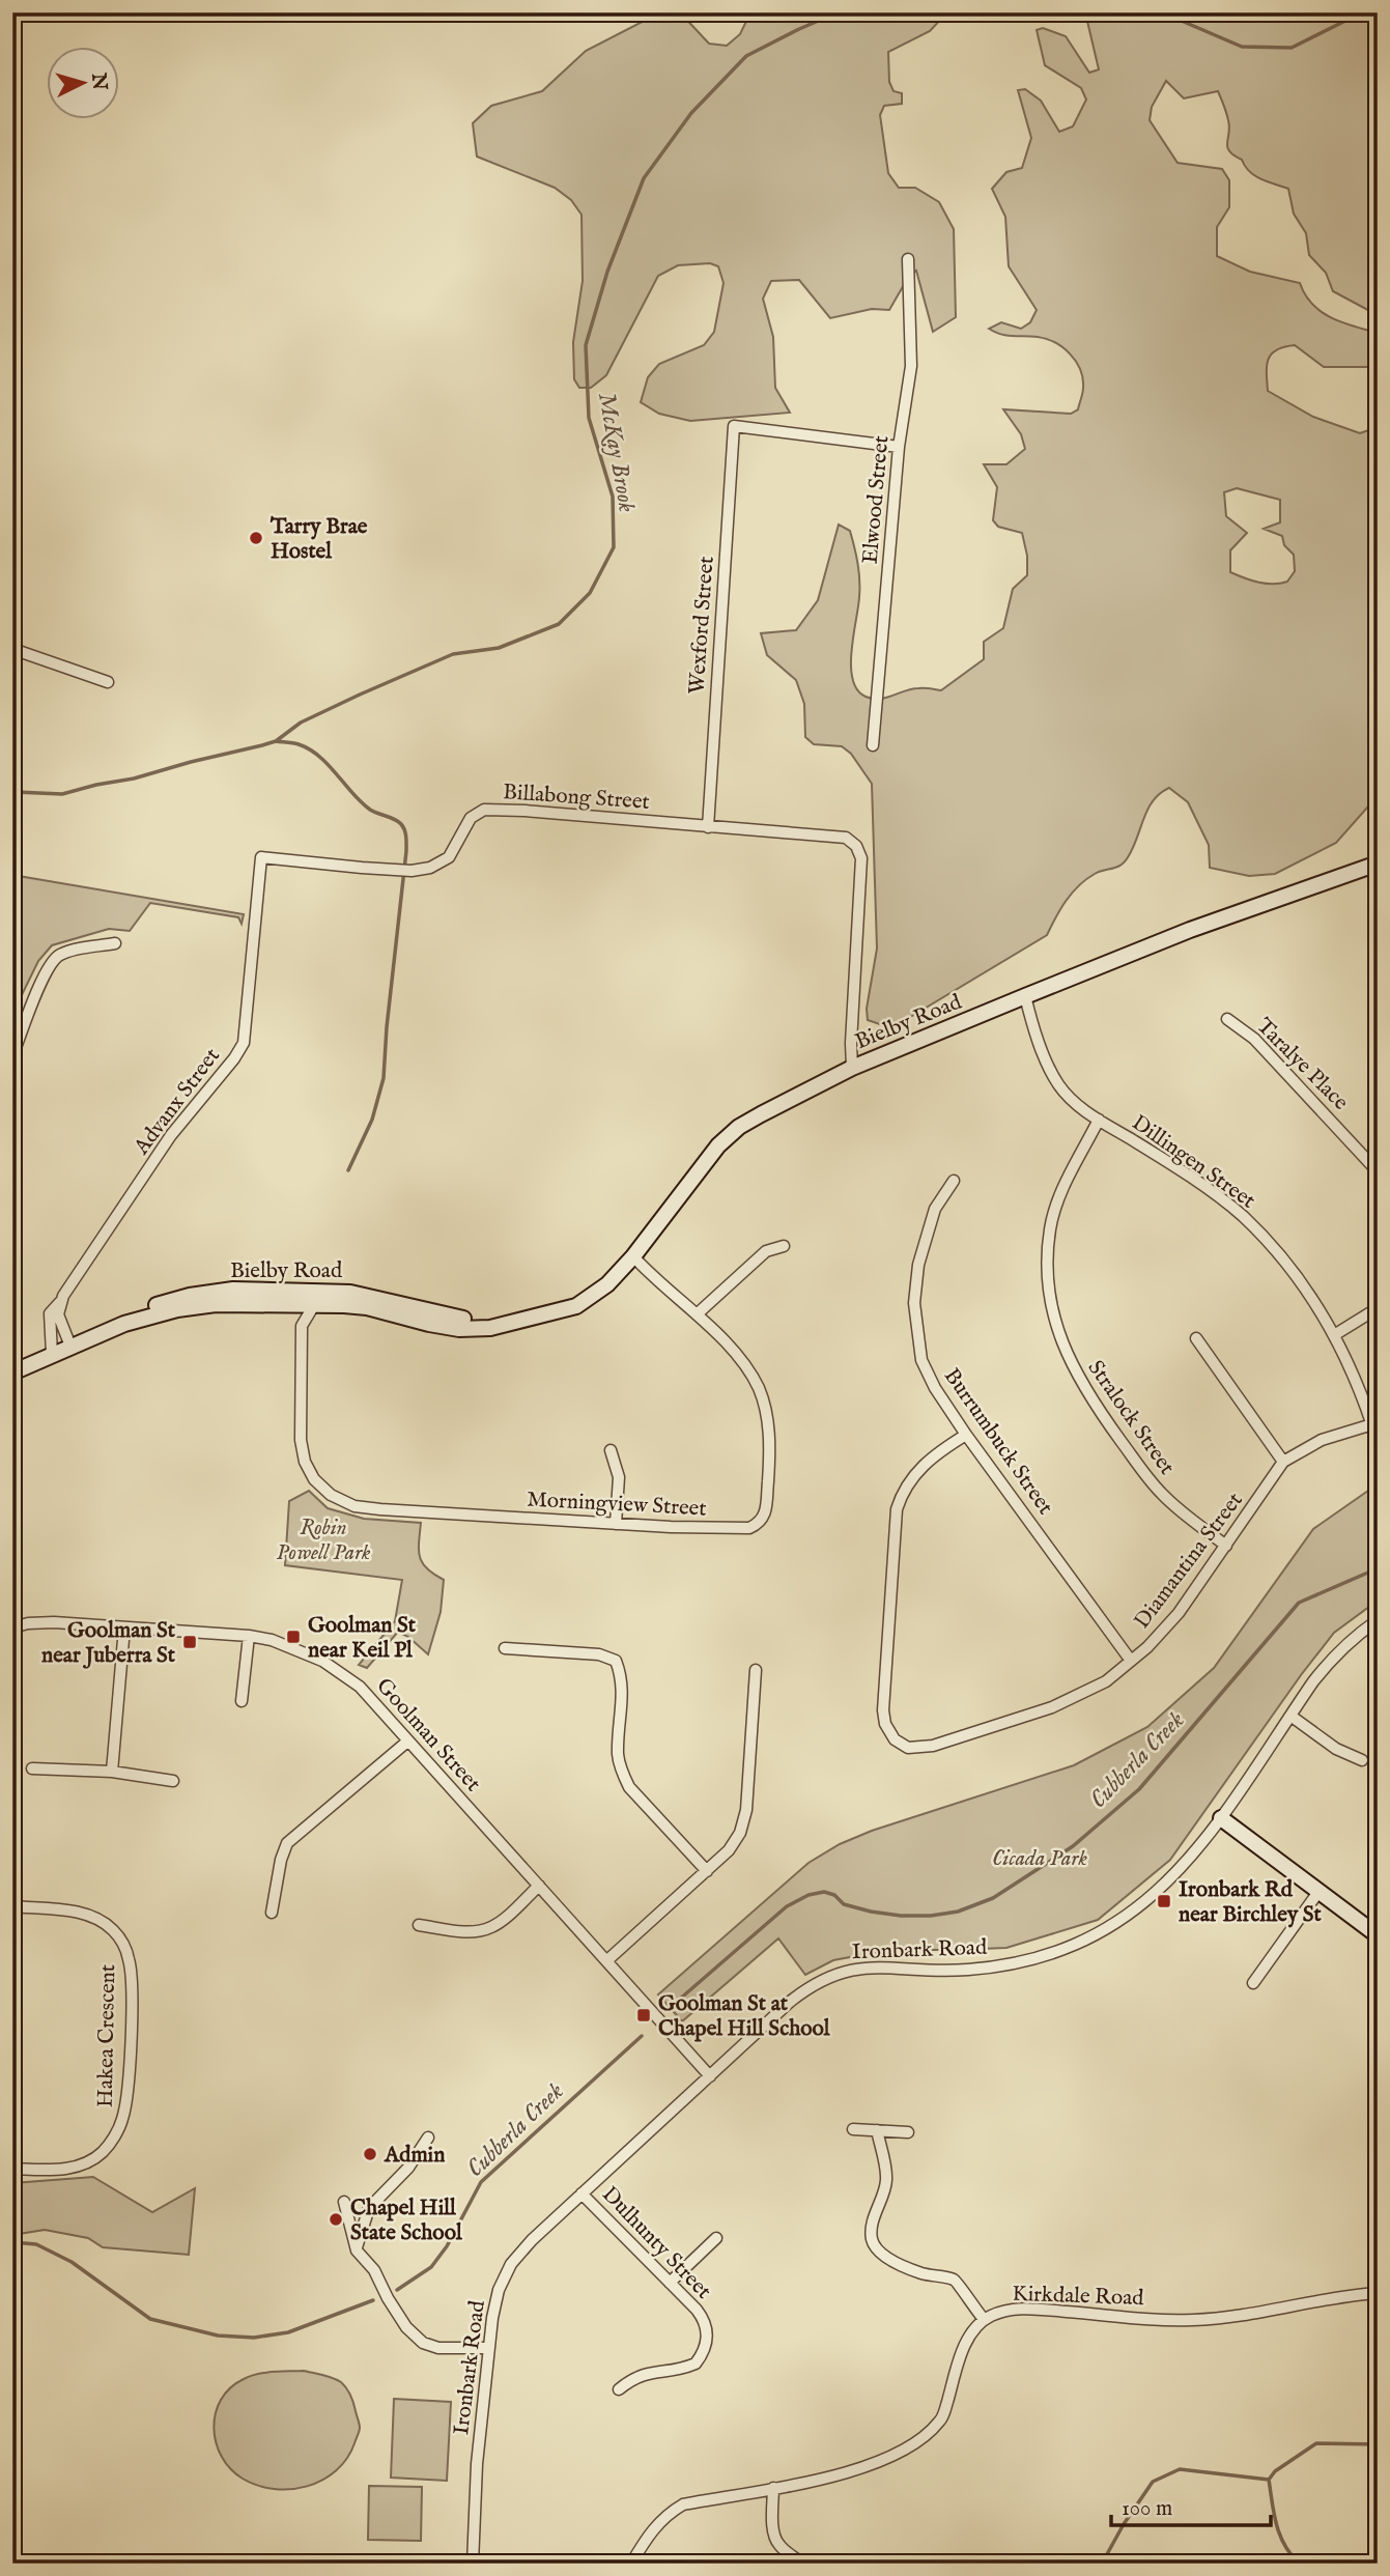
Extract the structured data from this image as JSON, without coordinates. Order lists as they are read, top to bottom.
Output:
{
  "streets": {
    "street": [
      "Elwood Street",
      "Wexford Street",
      "Billabong Street",
      "Bielby Road",
      "Taralye Place",
      "Advanx Street",
      "Dillingen Street",
      "Stralock Street",
      "Burrumbuck Street",
      "Morningview Street",
      "Diamantina Street",
      "Goolman Street",
      "Ironbark Road",
      "Hakea Crescent",
      "Dulhunty Street",
      "Kirkdale Road"
    ]
  },
  "crossings": [
    ["Elwood Street", "Wexford Street"],
    ["Wexford Street", "Billabong Street"],
    ["Billabong Street", "Bielby Road"],
    ["Billabong Street", "Advanx Street"],
    ["Bielby Road", "Advanx Street"],
    ["Bielby Road", "Dillingen Street"],
    ["Bielby Road", "Morningview Street"],
    ["Dillingen Street", "Stralock Street"],
    ["Dillingen Street", "Diamantina Street"],
    ["Stralock Street", "Diamantina Street"],
    ["Burrumbuck Street", "Diamantina Street"],
    ["Goolman Street", "Ironbark Road"],
    ["Ironbark Road", "Dulhunty Street"]
  ],
  "water": ["McKay Brook", "Cubberla Creek"],
  "parks": ["Robin Powell Park", "Cicada Park"],
  "places": {
    "other": ["Tarry Brae Hostel", "Admin", "Chapel Hill State School"],
    "transit": [
      "Goolman St near Keil Pl",
      "Goolman St near Juberra St",
      "Ironbark Rd near Birchley St",
      "Goolman St at Chapel Hill School"
    ]
  },
  "scale_bar": "100 m",
  "north": "right"
}
